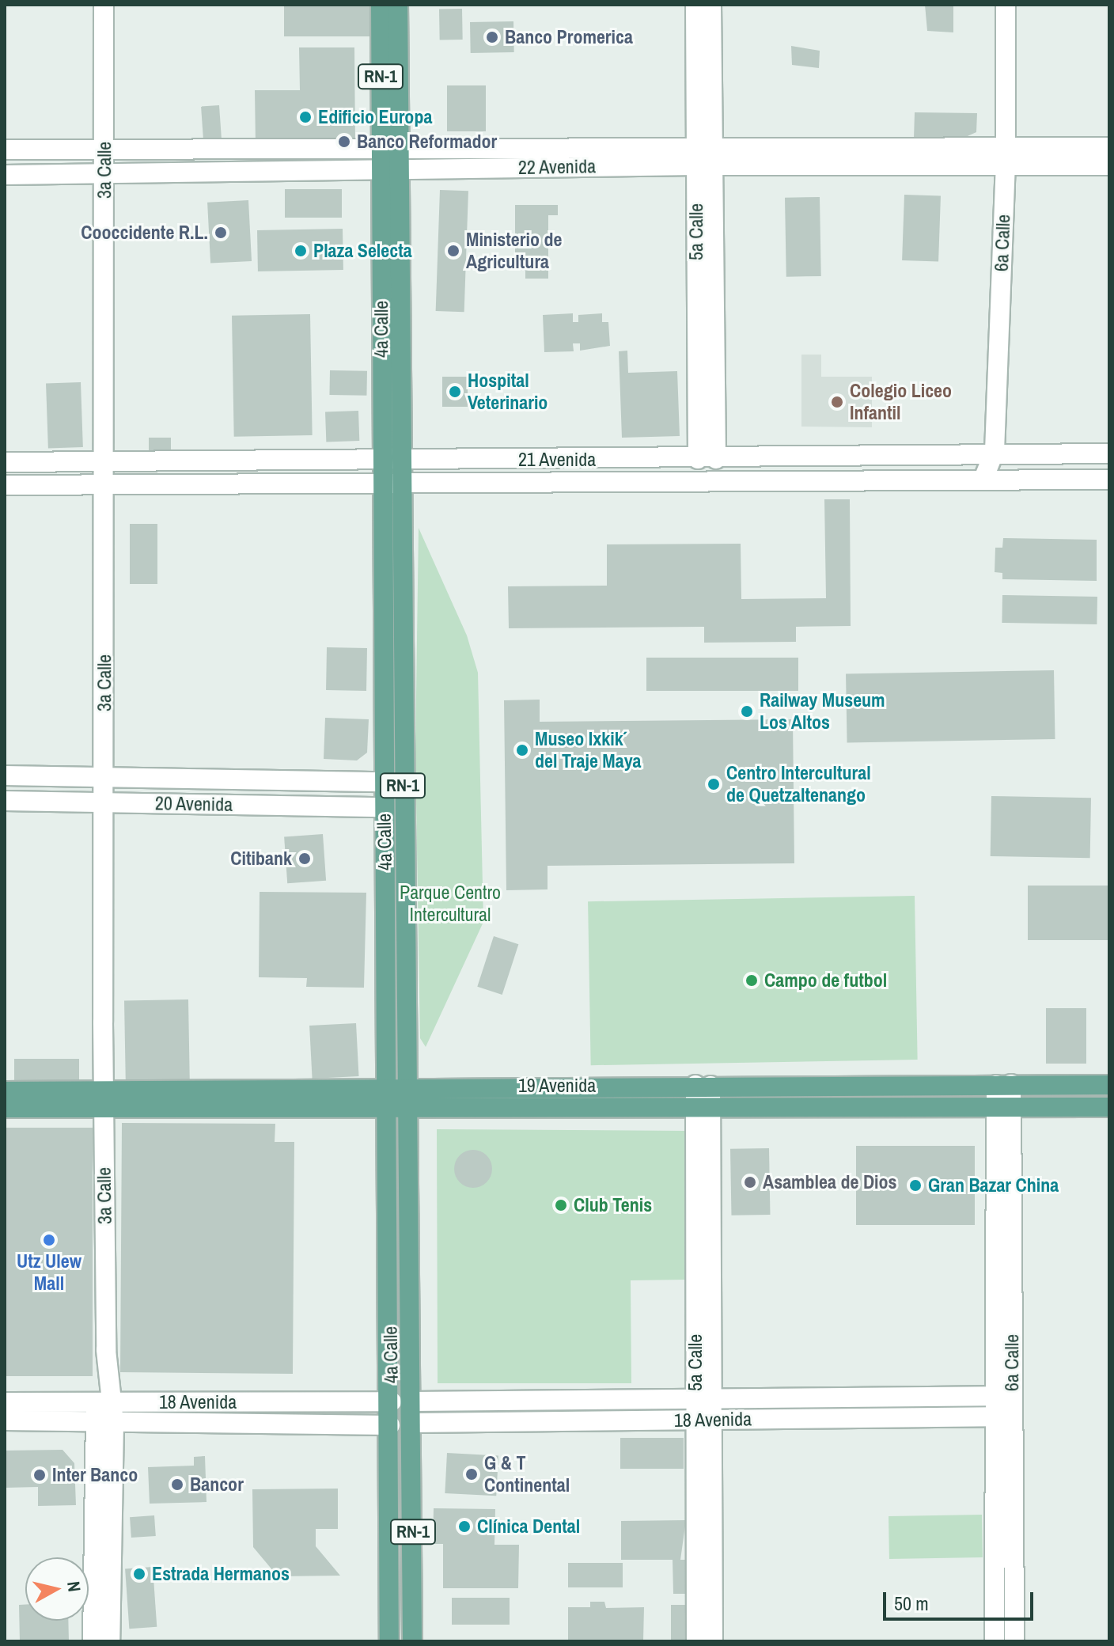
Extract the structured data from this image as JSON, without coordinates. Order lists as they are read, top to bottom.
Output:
{
  "streets": {
    "main road": ["RN-1", "4a Calle", "19 Avenida"],
    "street": [
      "22 Avenida",
      "3a Calle",
      "5a Calle",
      "6a Calle",
      "21 Avenida",
      "20 Avenida",
      "18 Avenida"
    ]
  },
  "crossings": [
    ["22 Avenida", "3a Calle"],
    ["22 Avenida", "5a Calle"],
    ["22 Avenida", "6a Calle"],
    ["22 Avenida", "4a Calle"],
    ["3a Calle", "21 Avenida"],
    ["3a Calle", "20 Avenida"],
    ["3a Calle", "19 Avenida"],
    ["3a Calle", "18 Avenida"],
    ["5a Calle", "21 Avenida"],
    ["5a Calle", "19 Avenida"],
    ["5a Calle", "18 Avenida"],
    ["6a Calle", "21 Avenida"],
    ["6a Calle", "19 Avenida"],
    ["6a Calle", "18 Avenida"],
    ["4a Calle", "21 Avenida"],
    ["4a Calle", "20 Avenida"],
    ["4a Calle", "19 Avenida"],
    ["4a Calle", "18 Avenida"]
  ],
  "parks": ["Parque Centro Intercultural"],
  "places": [
    "Banco Promerica",
    "Edificio Europa",
    "Banco Reformador",
    "Cooccidente R.L.",
    "Plaza Selecta",
    "Ministerio de Agricultura",
    "Hospital Veterinario",
    "Colegio Liceo Infantil",
    "Railway Museum Los Altos",
    "Museo Ixkik´ del Traje Maya",
    "Centro Intercultural de Quetzaltenango",
    "Citibank",
    "Campo de futbol",
    "Asamblea de Dios",
    "Gran Bazar China",
    "Club Tenis",
    "Utz Ulew Mall",
    "G & T Continental",
    "Inter Banco",
    "Bancor",
    "Clínica Dental",
    "Estrada Hermanos"
  ],
  "scale_bar": "50 m",
  "north": "right"
}
